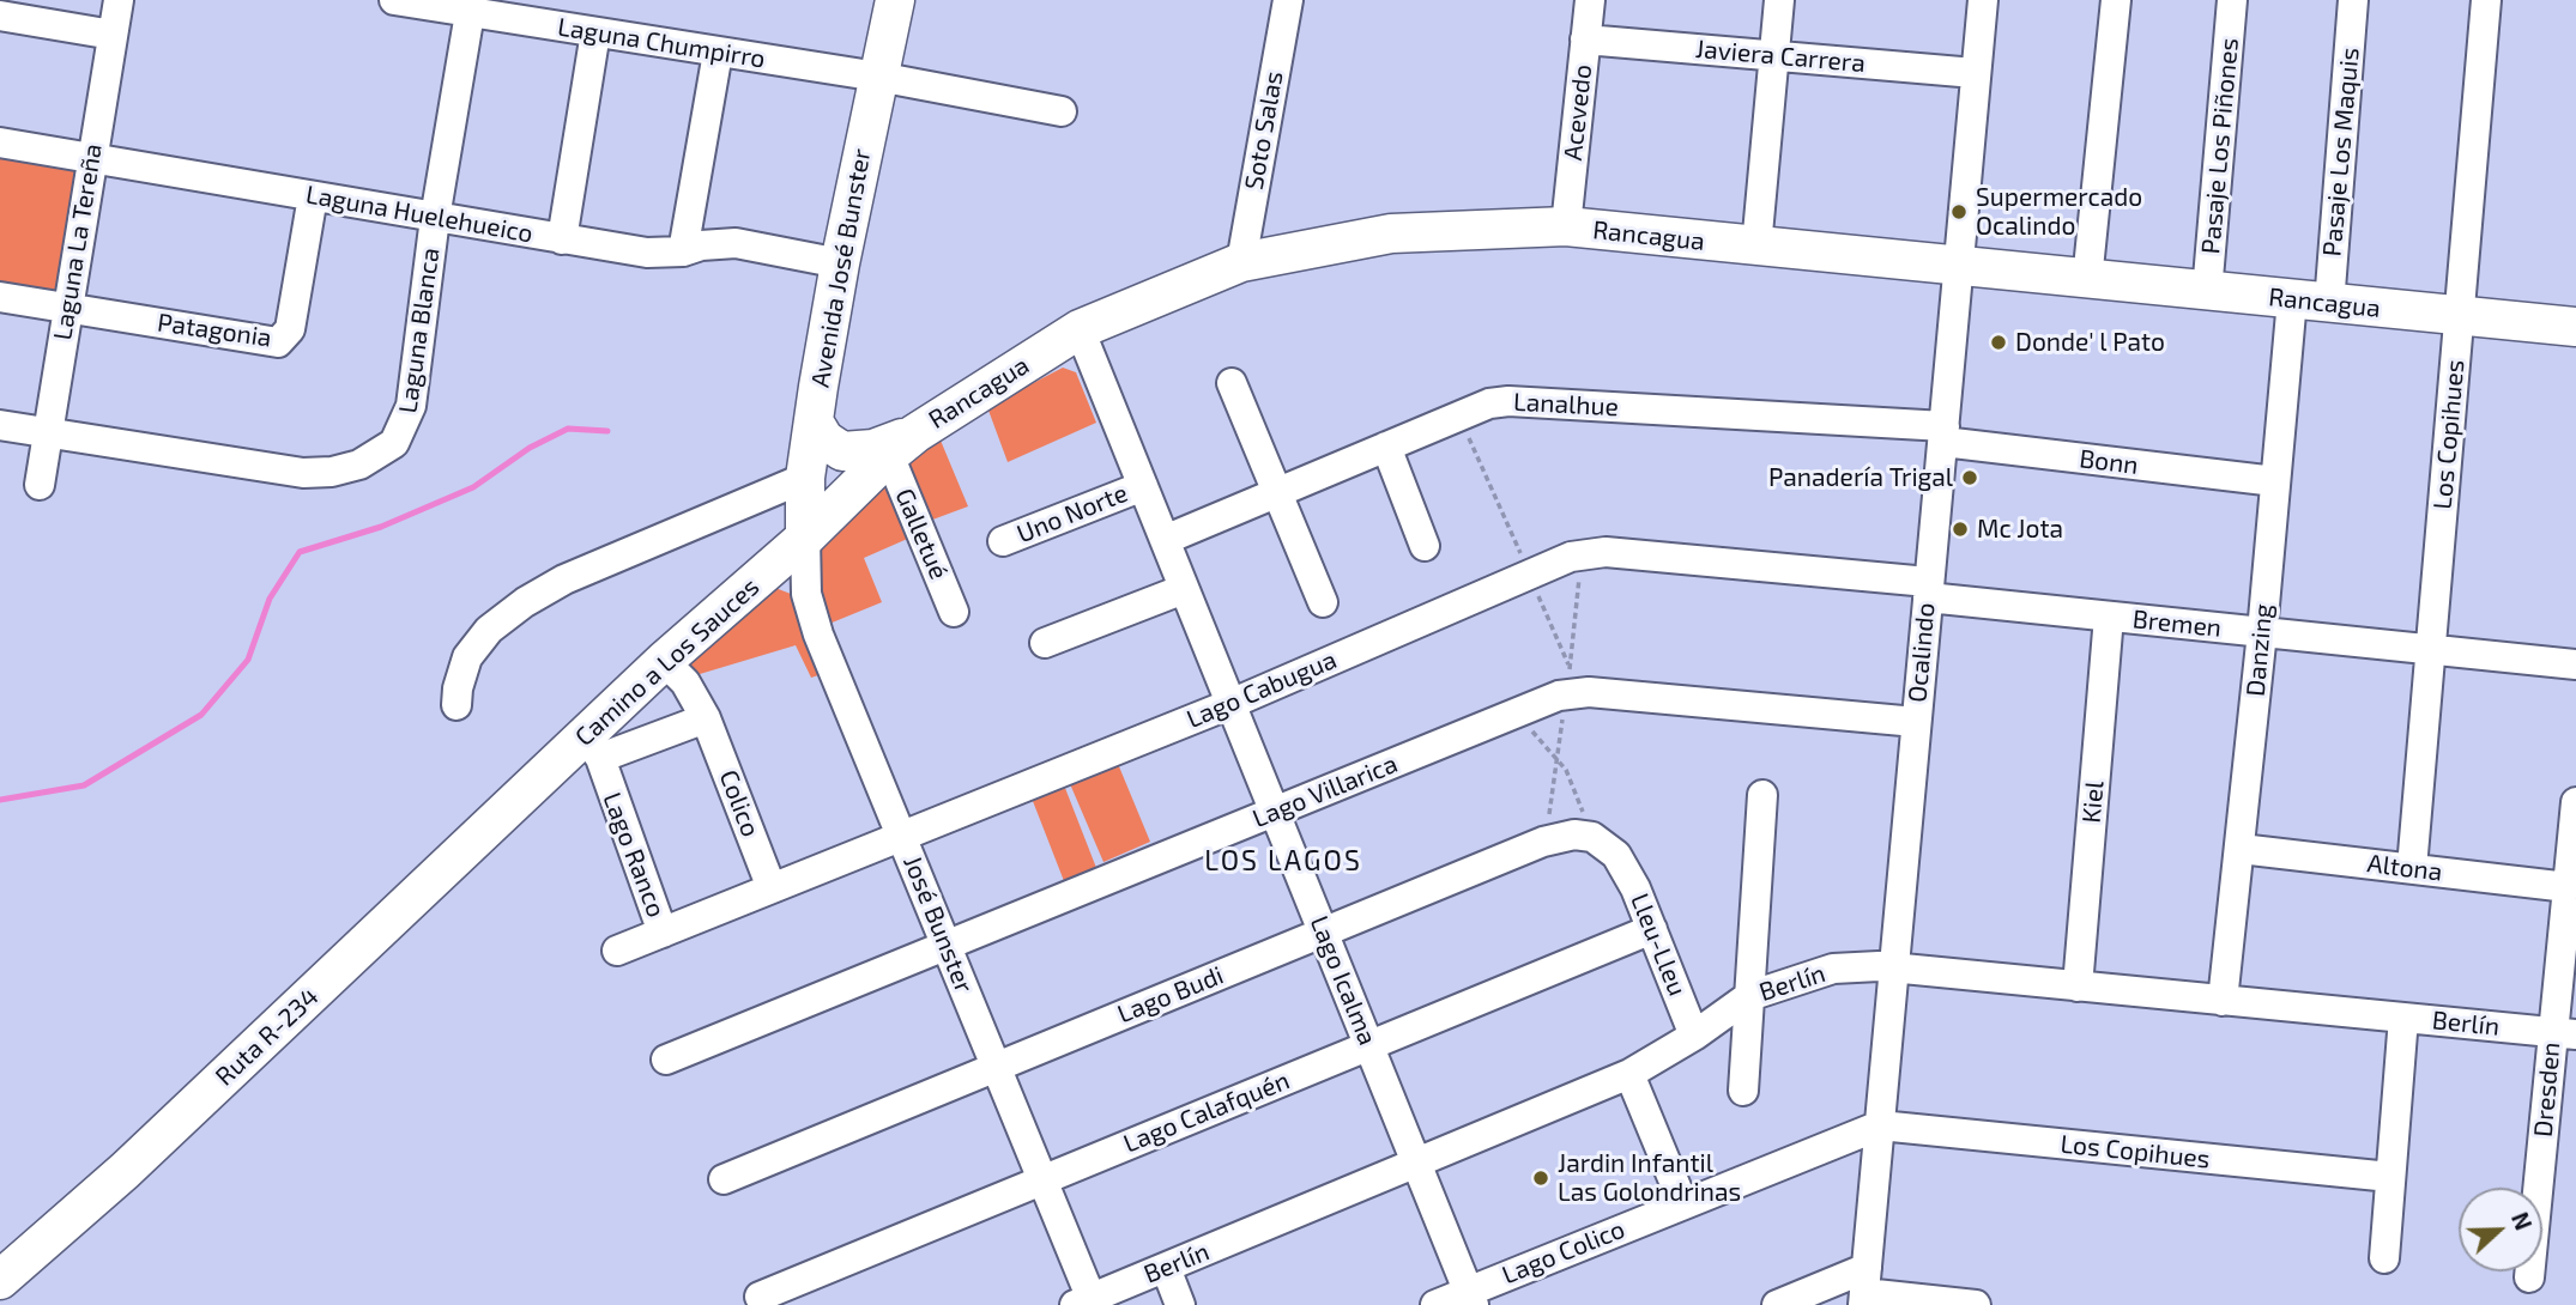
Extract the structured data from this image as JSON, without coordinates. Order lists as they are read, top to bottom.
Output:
{
  "streets": {
    "main road": [
      "Rancagua",
      "Avenida José Bunster",
      "Camino a Los Sauces",
      "Ruta R-234"
    ],
    "street": [
      "Laguna Chumpirro",
      "Javiera Carrera",
      "Acevedo",
      "Soto Salas",
      "Pasaje Los Piñones",
      "Pasaje Los Maquis",
      "Laguna Huelehueico",
      "Laguna La Tereña",
      "Patagonia",
      "Laguna Blanca",
      "Lanalhue",
      "Los Copihues",
      "Bonn",
      "Uno Norte",
      "Galletué",
      "Bremen",
      "Danzing",
      "Ocalindo",
      "Lago Cabugua",
      "Lago Villarica",
      "Kiel",
      "Colico",
      "Lago Ranco",
      "Altona",
      "José Bunster",
      "Lleu-Lleu",
      "Lago Icalma",
      "Berlín",
      "Lago Budi",
      "Dresden",
      "Lago Calafquén",
      "Lago Colico"
    ]
  },
  "crossings": [
    ["Laguna Chumpirro", "Avenida José Bunster"],
    ["Laguna Chumpirro", "Laguna Blanca"],
    ["Javiera Carrera", "Acevedo"],
    ["Javiera Carrera", "Ocalindo"],
    ["Acevedo", "Rancagua"],
    ["Soto Salas", "Rancagua"],
    ["Pasaje Los Piñones", "Rancagua"],
    ["Pasaje Los Maquis", "Rancagua"],
    ["Laguna Huelehueico", "Laguna La Tereña"],
    ["Laguna Huelehueico", "Avenida José Bunster"],
    ["Laguna Huelehueico", "Patagonia"],
    ["Laguna Huelehueico", "Laguna Blanca"],
    ["Rancagua", "Avenida José Bunster"],
    ["Rancagua", "Los Copihues"],
    ["Rancagua", "Galletué"],
    ["Rancagua", "Danzing"],
    ["Rancagua", "Ocalindo"],
    ["Rancagua", "Camino a Los Sauces"],
    ["Rancagua", "José Bunster"],
    ["Rancagua", "Lago Icalma"],
    ["Laguna La Tereña", "Patagonia"],
    ["Laguna La Tereña", "Laguna Blanca"],
    ["Avenida José Bunster", "Camino a Los Sauces"],
    ["Avenida José Bunster", "José Bunster"],
    ["Lanalhue", "Bonn"],
    ["Lanalhue", "Ocalindo"],
    ["Lanalhue", "Lago Icalma"],
    ["Los Copihues", "Bremen"],
    ["Los Copihues", "Ocalindo"],
    ["Los Copihues", "Altona"],
    ["Los Copihues", "Lago Colico"],
    ["Bonn", "Danzing"],
    ["Bonn", "Ocalindo"],
    ["Uno Norte", "Lago Icalma"],
    ["Bremen", "Danzing"],
    ["Bremen", "Ocalindo"],
    ["Bremen", "Lago Cabugua"],
    ["Bremen", "Kiel"],
    ["Danzing", "Altona"],
    ["Danzing", "Berlín"],
    ["Ocalindo", "Lago Cabugua"],
    ["Ocalindo", "Lago Villarica"],
    ["Ocalindo", "Berlín"],
    ["Ocalindo", "Lago Colico"],
    ["Camino a Los Sauces", "Colico"],
    ["Camino a Los Sauces", "Lago Ranco"],
    ["Camino a Los Sauces", "José Bunster"],
    ["Camino a Los Sauces", "Ruta R-234"],
    ["Lago Cabugua", "Colico"],
    ["Lago Cabugua", "Lago Ranco"],
    ["Lago Cabugua", "José Bunster"],
    ["Lago Cabugua", "Lago Icalma"],
    ["Lago Villarica", "José Bunster"],
    ["Lago Villarica", "Lago Icalma"],
    ["Kiel", "Berlín"],
    ["Altona", "Dresden"],
    ["José Bunster", "Berlín"],
    ["José Bunster", "Lago Budi"],
    ["José Bunster", "Lago Calafquén"],
    ["Lleu-Lleu", "Berlín"],
    ["Lleu-Lleu", "Lago Budi"],
    ["Lleu-Lleu", "Lago Calafquén"],
    ["Lago Icalma", "Berlín"],
    ["Lago Icalma", "Lago Budi"],
    ["Lago Icalma", "Lago Calafquén"],
    ["Lago Icalma", "Lago Colico"],
    ["Berlín", "Dresden"]
  ],
  "districts": ["LOS LAGOS"],
  "places": [
    "Supermercado Ocalindo",
    "Donde' l Pato",
    "Panadería Trigal",
    "Mc Jota",
    "Jardin Infantil Las Golondrinas"
  ],
  "north": "right"
}
